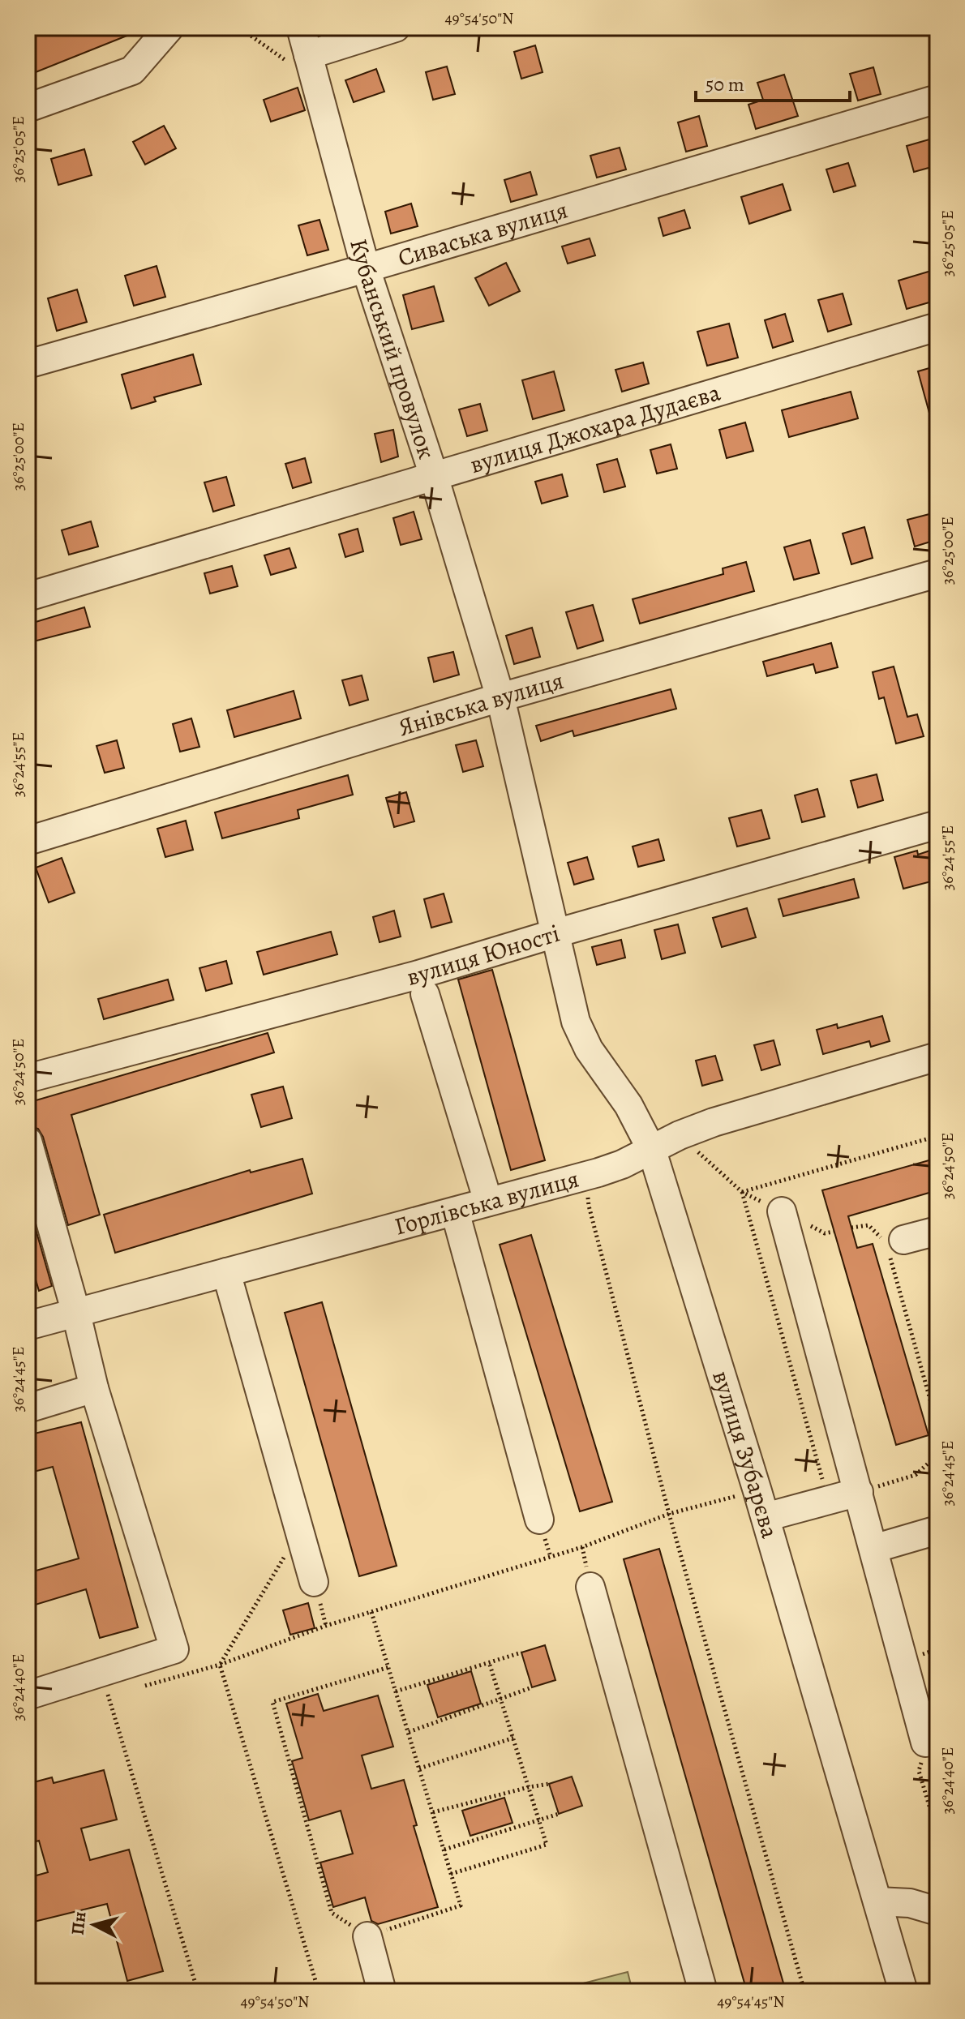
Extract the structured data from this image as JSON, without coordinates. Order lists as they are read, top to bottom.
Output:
{
  "streets": {
    "street": [
      "Сиваська вулиця",
      "Кубанський провулок",
      "вулиця Джохара Дудаєва",
      "Янівська вулиця",
      "вулиця Юності",
      "Горлівська вулиця",
      "вулиця Зубарєва"
    ]
  },
  "crossings": [
    ["Сиваська вулиця", "Кубанський провулок"],
    ["Кубанський провулок", "вулиця Джохара Дудаєва"],
    ["Кубанський провулок", "Янівська вулиця"],
    ["Кубанський провулок", "вулиця Юності"],
    ["Кубанський провулок", "вулиця Зубарєва"],
    ["вулиця Юності", "вулиця Зубарєва"],
    ["Горлівська вулиця", "вулиця Зубарєва"]
  ],
  "scale_bar": "50 m",
  "north": "left",
  "coordinates": [
    "49°54'50\"N",
    "36°25'05\"E",
    "36°25'00\"E",
    "36°24'55\"E",
    "36°24'50\"E",
    "36°24'45\"E",
    "36°24'40\"E",
    "49°54'45\"N"
  ]
}
